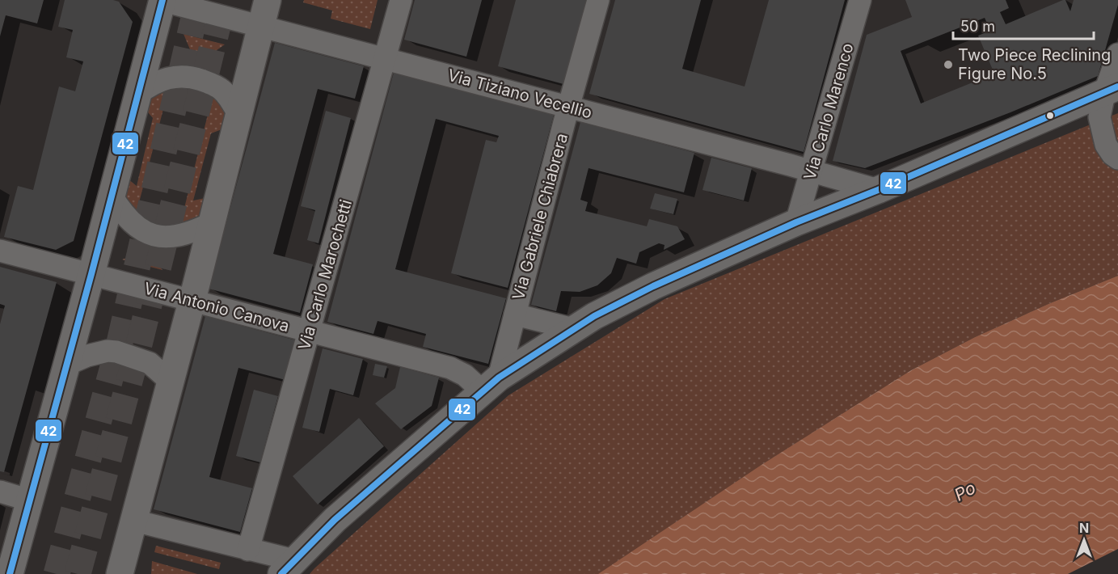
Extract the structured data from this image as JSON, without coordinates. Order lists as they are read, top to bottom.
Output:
{
  "streets": {
    "street": [
      "Via Tiziano Vecellio",
      "Via Carlo Marenco",
      "Via Gabriele Chiabrera",
      "Via Carlo Marochetti",
      "Via Antonio Canova"
    ]
  },
  "crossings": [
    ["Via Tiziano Vecellio", "Via Carlo Marenco"],
    ["Via Tiziano Vecellio", "Via Gabriele Chiabrera"],
    ["Via Tiziano Vecellio", "Via Carlo Marochetti"],
    ["Via Gabriele Chiabrera", "Via Antonio Canova"],
    ["Via Carlo Marochetti", "Via Antonio Canova"]
  ],
  "water": ["Po"],
  "places": ["Two Piece Reclining Figure No.5"],
  "lines": ["transit line 42"],
  "scale_bar": "50 m",
  "north": "top"
}
